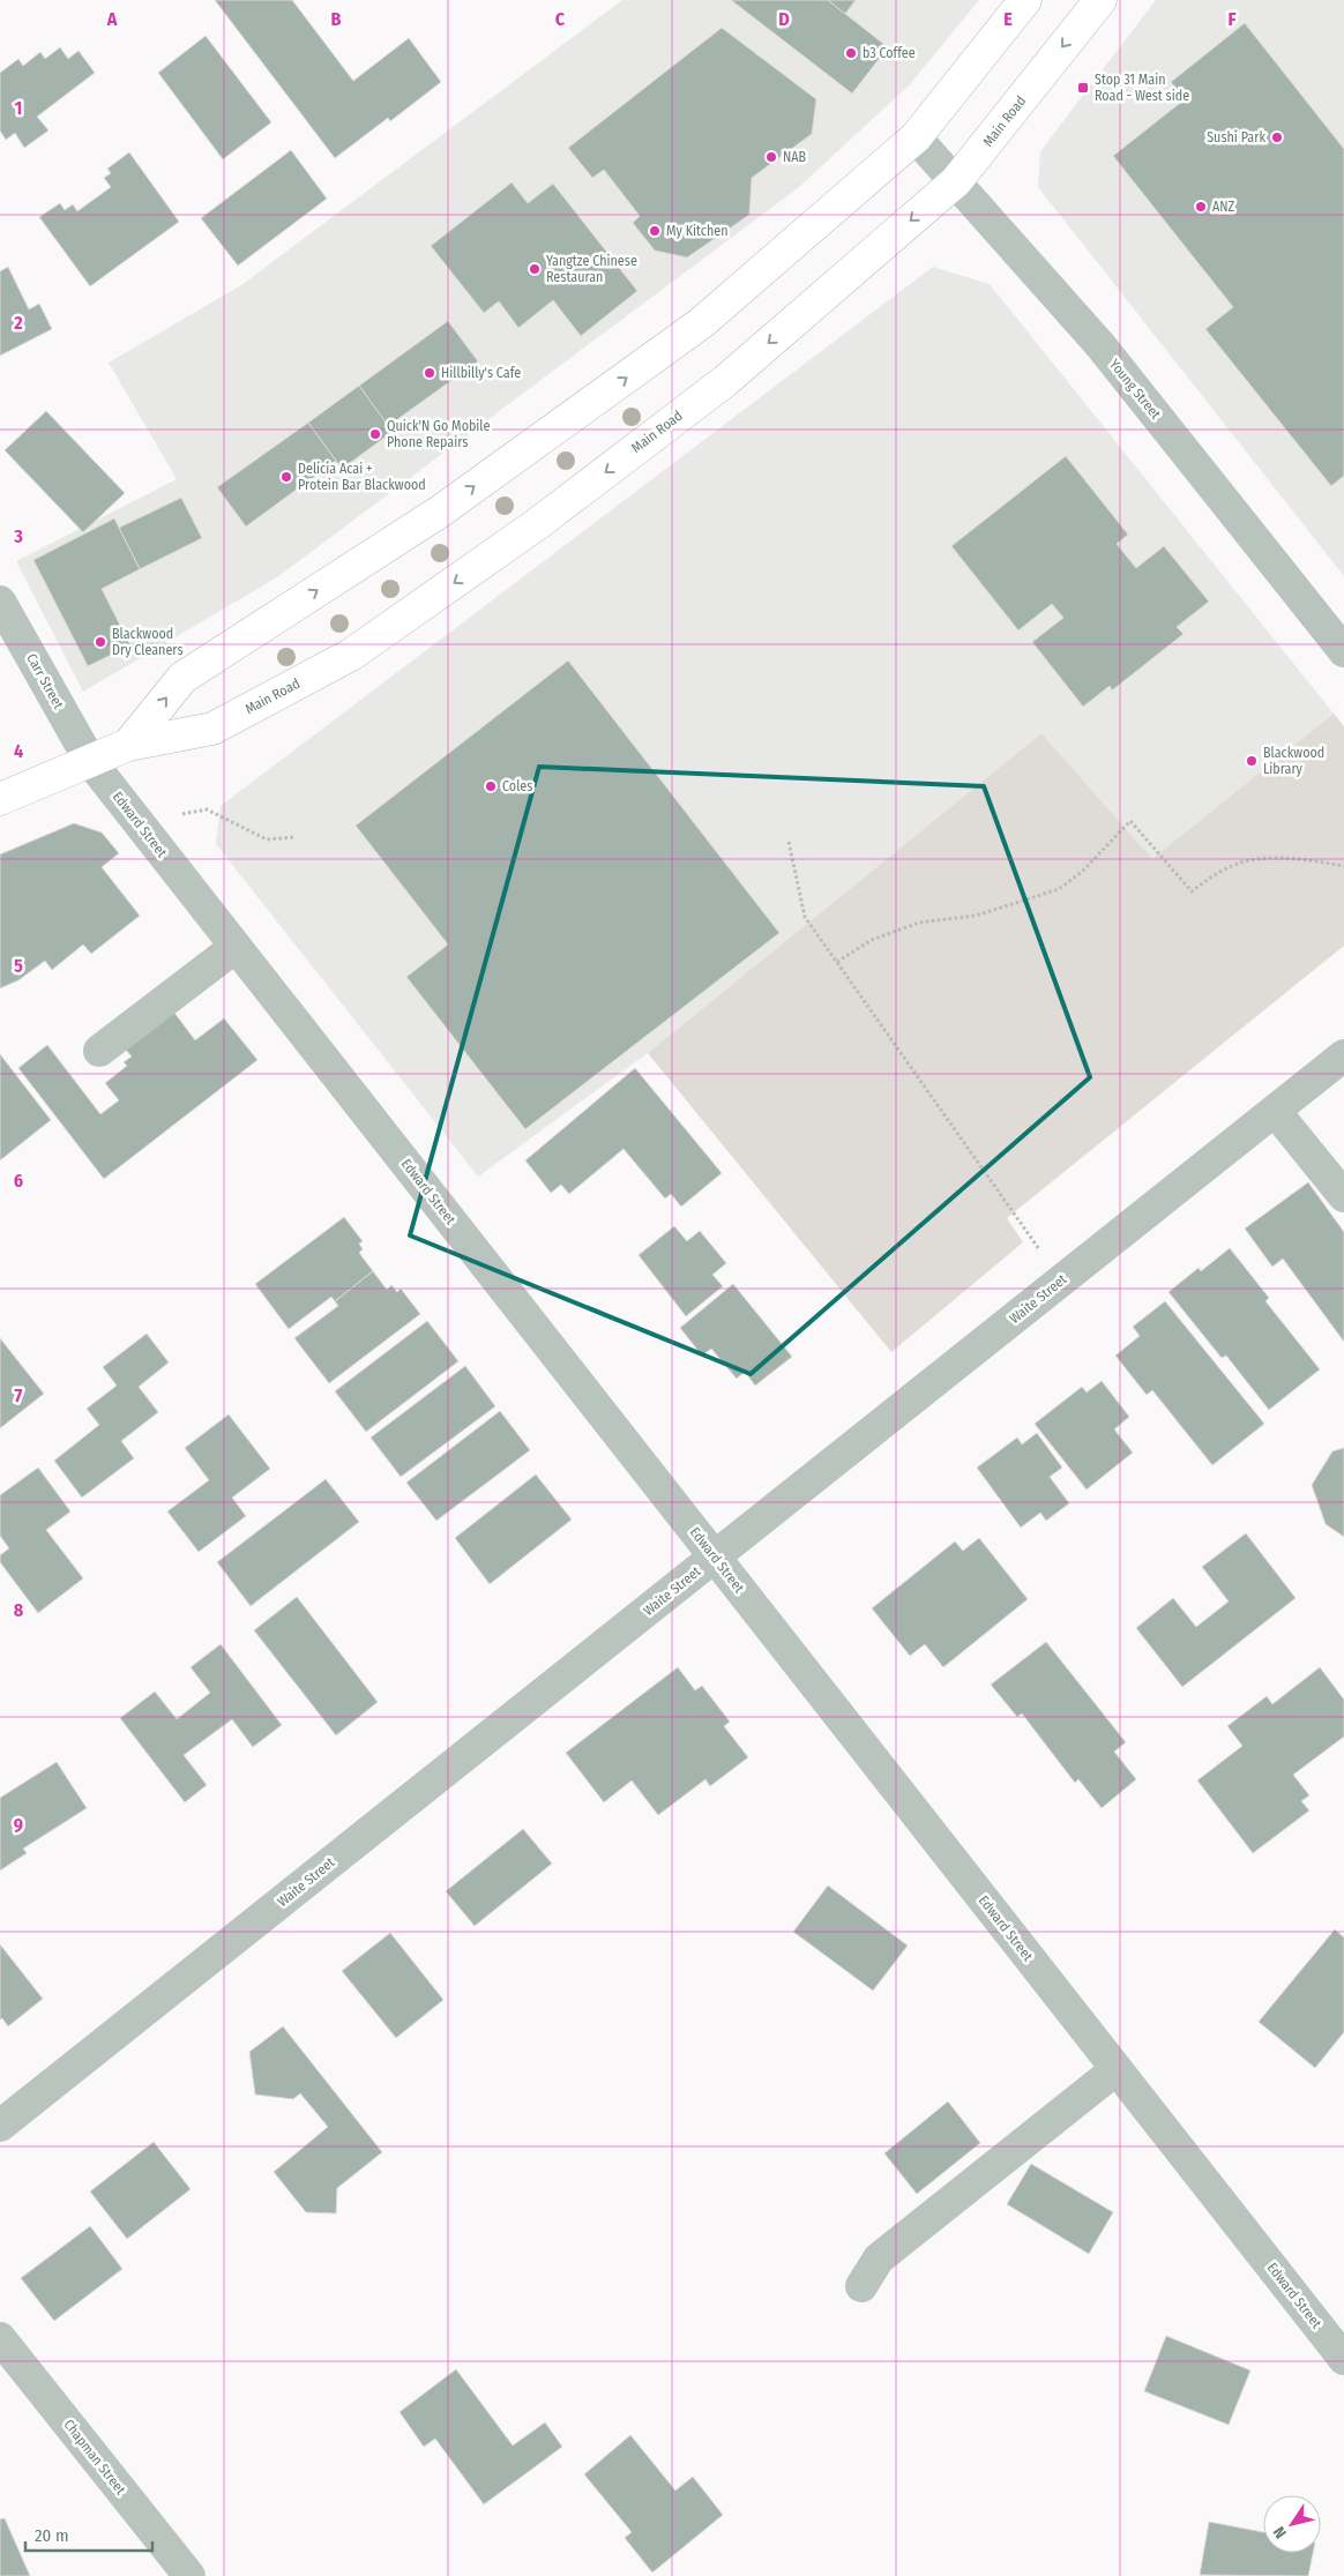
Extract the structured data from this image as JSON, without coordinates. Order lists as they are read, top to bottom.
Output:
{
  "streets": {
    "main road": ["Main Road"],
    "street": [
      "Young Street",
      "Carr Street",
      "Edward Street",
      "Waite Street",
      "Chapman Street"
    ]
  },
  "crossings": [
    ["Main Road", "Young Street"],
    ["Main Road", "Carr Street"],
    ["Main Road", "Edward Street"],
    ["Carr Street", "Edward Street"],
    ["Edward Street", "Waite Street"]
  ],
  "places": {
    "other": [
      "b3 Coffee",
      "Sushi Park",
      "NAB",
      "ANZ",
      "My Kitchen",
      "Yangtze Chinese Restauran",
      "Hillbilly's Cafe",
      "Quick'N Go Mobile Phone Repairs",
      "Delicia Acai + Protein Bar Blackwood",
      "Blackwood Dry Cleaners",
      "Blackwood Library",
      "Coles"
    ],
    "transit": ["Stop 31 Main Road - West side"]
  },
  "scale_bar": "20 m",
  "north": "bottom left",
  "grid": {
    "columns": [
      "A",
      "B",
      "C",
      "D",
      "E",
      "F"
    ],
    "rows": [
      "1",
      "2",
      "3",
      "4",
      "5",
      "6",
      "7",
      "8",
      "9"
    ]
  }
}
